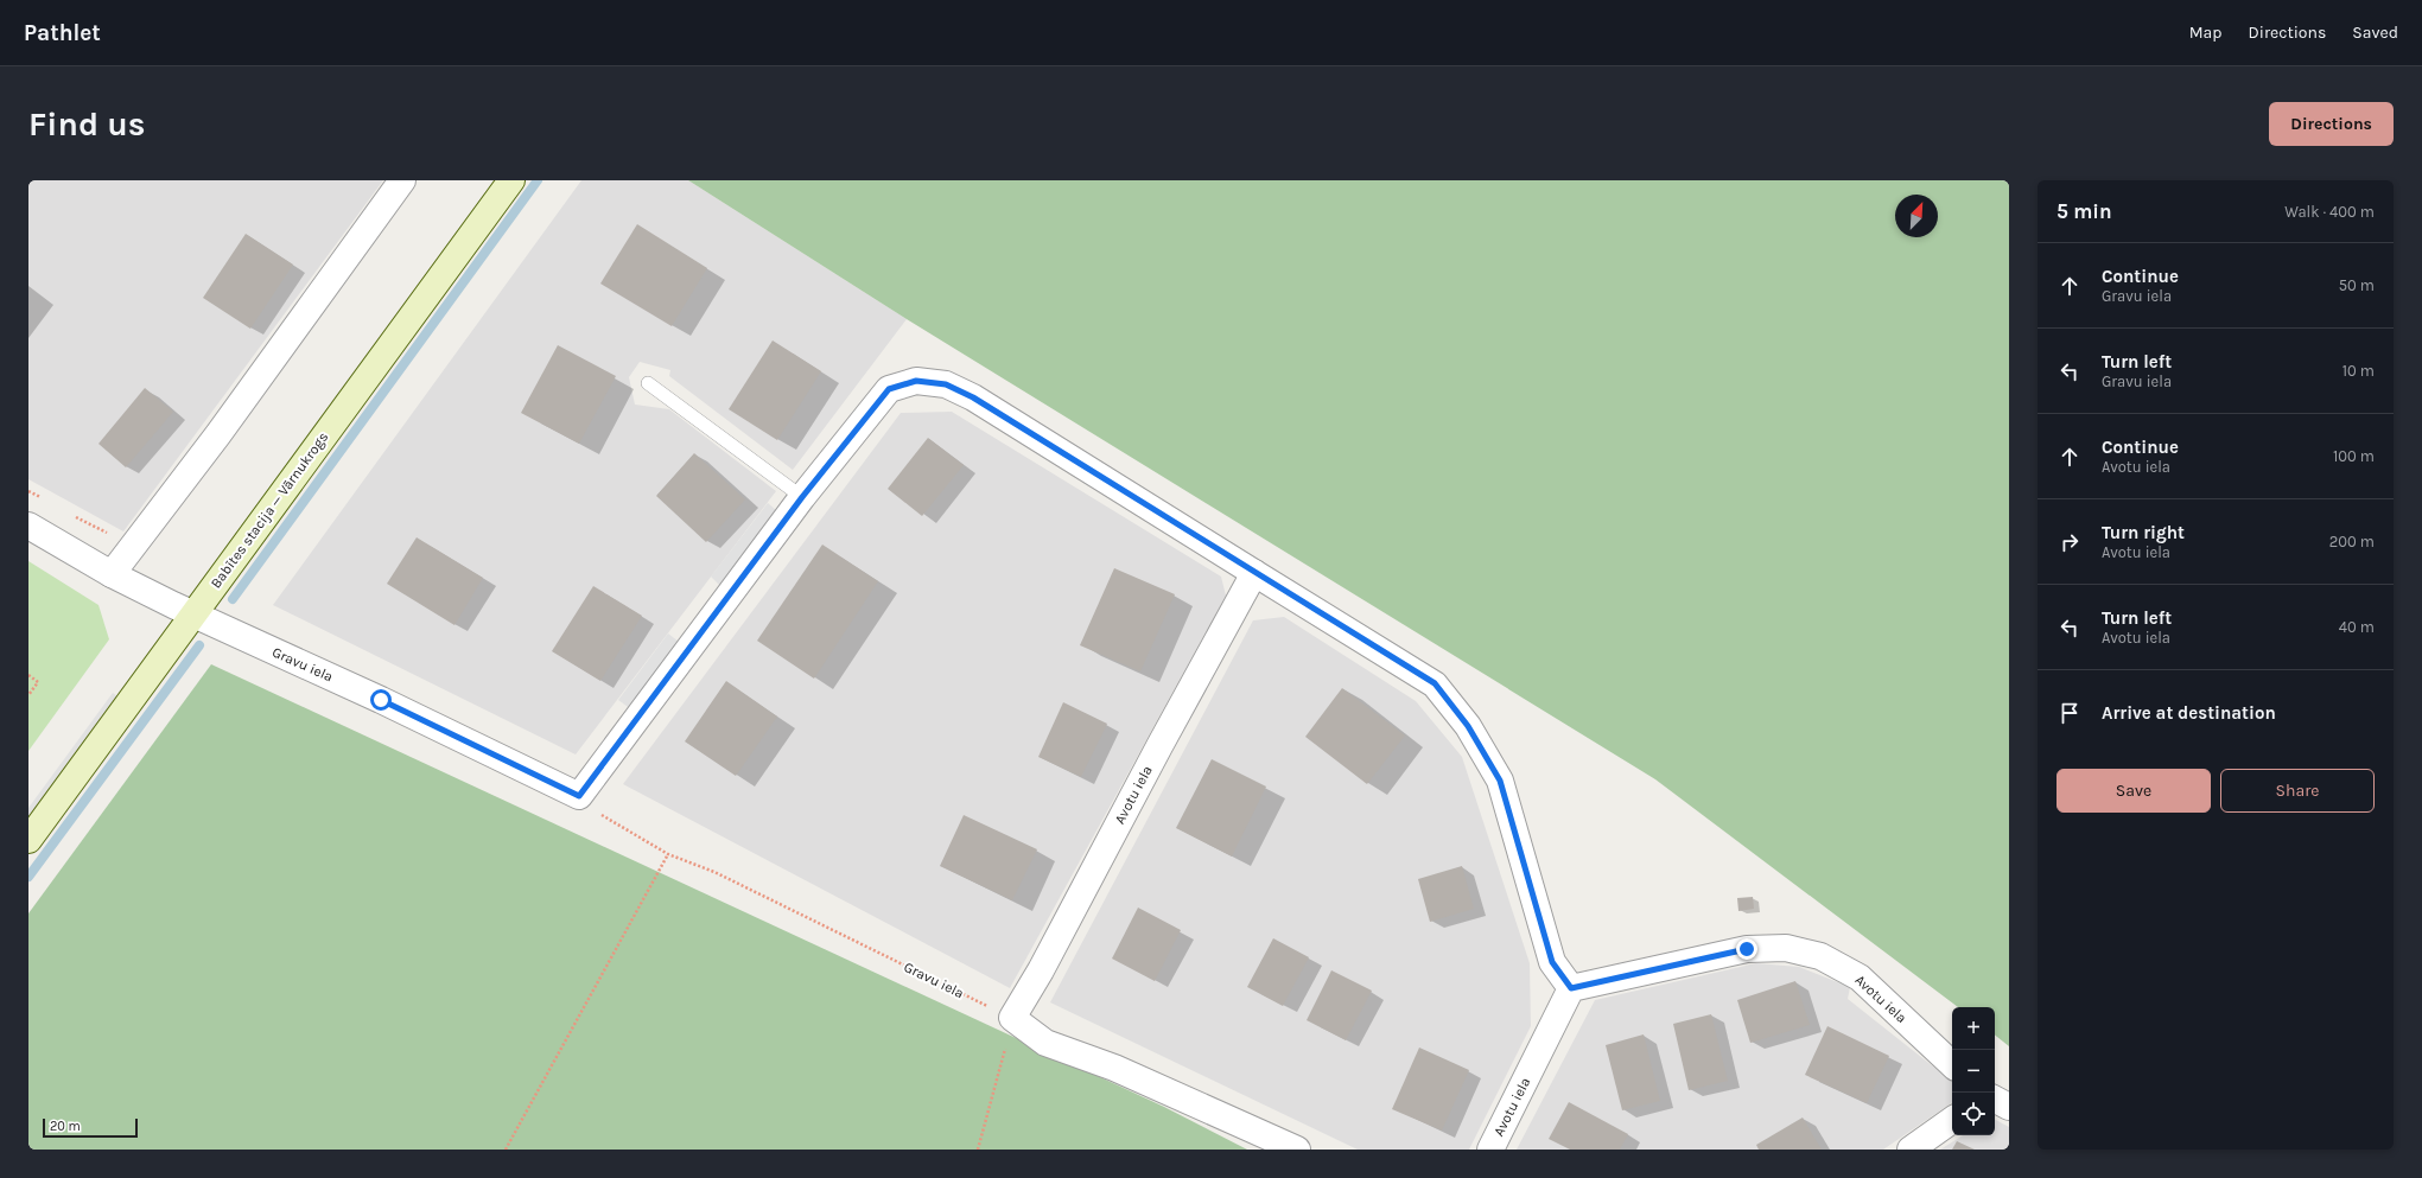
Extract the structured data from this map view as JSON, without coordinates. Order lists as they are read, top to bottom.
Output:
{
  "streets": {
    "main road": ["Babītes stacija — Vārnukrogs"],
    "street": ["Gravu iela", "Avotu iela"]
  },
  "crossings": [
    ["Babītes stacija — Vārnukrogs", "Gravu iela"],
    ["Gravu iela", "Avotu iela"]
  ],
  "scale_bar": "20 m",
  "north": "top right",
  "page": {
    "header": "Pathlet",
    "nav": ["Map", "Directions", "Saved"],
    "buttons": [
      "Directions",
      ["Save", "Share"]
    ],
    "title": "Find us",
    "heading": ["5 min", "Walk · 400 m"],
    "list": [
      ["Continue", "Gravu iela", "50 m"],
      ["Turn left", "Gravu iela", "10 m"],
      ["Continue", "Avotu iela", "100 m"],
      ["Turn right", "Avotu iela", "200 m"],
      ["Turn left", "Avotu iela", "40 m"],
      "Arrive at destination"
    ],
    "map_buttons": ["+", "−"],
    "scale": "20 m"
  }
}
